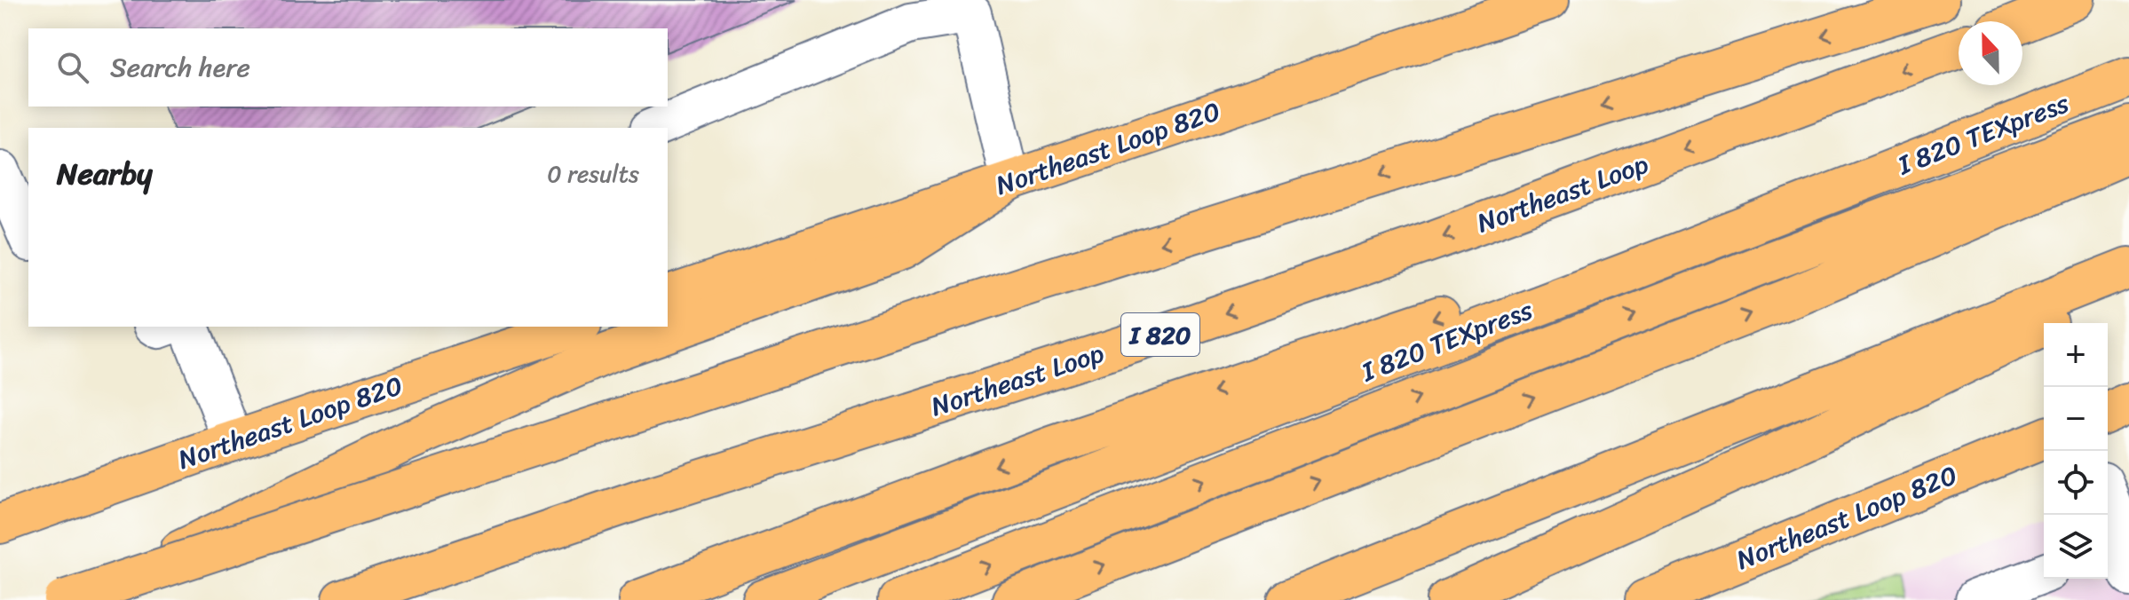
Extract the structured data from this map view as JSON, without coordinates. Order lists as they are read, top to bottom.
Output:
{
  "streets": {
    "main road": [
      "I 820 TEXpress",
      "Northeast Loop 820",
      "Northeast Loop",
      "I 820"
    ]
  },
  "north": "top",
  "page": {
    "search": "Search here",
    "heading": ["Nearby", "0 results"],
    "map_buttons": ["+", "−"]
  }
}
